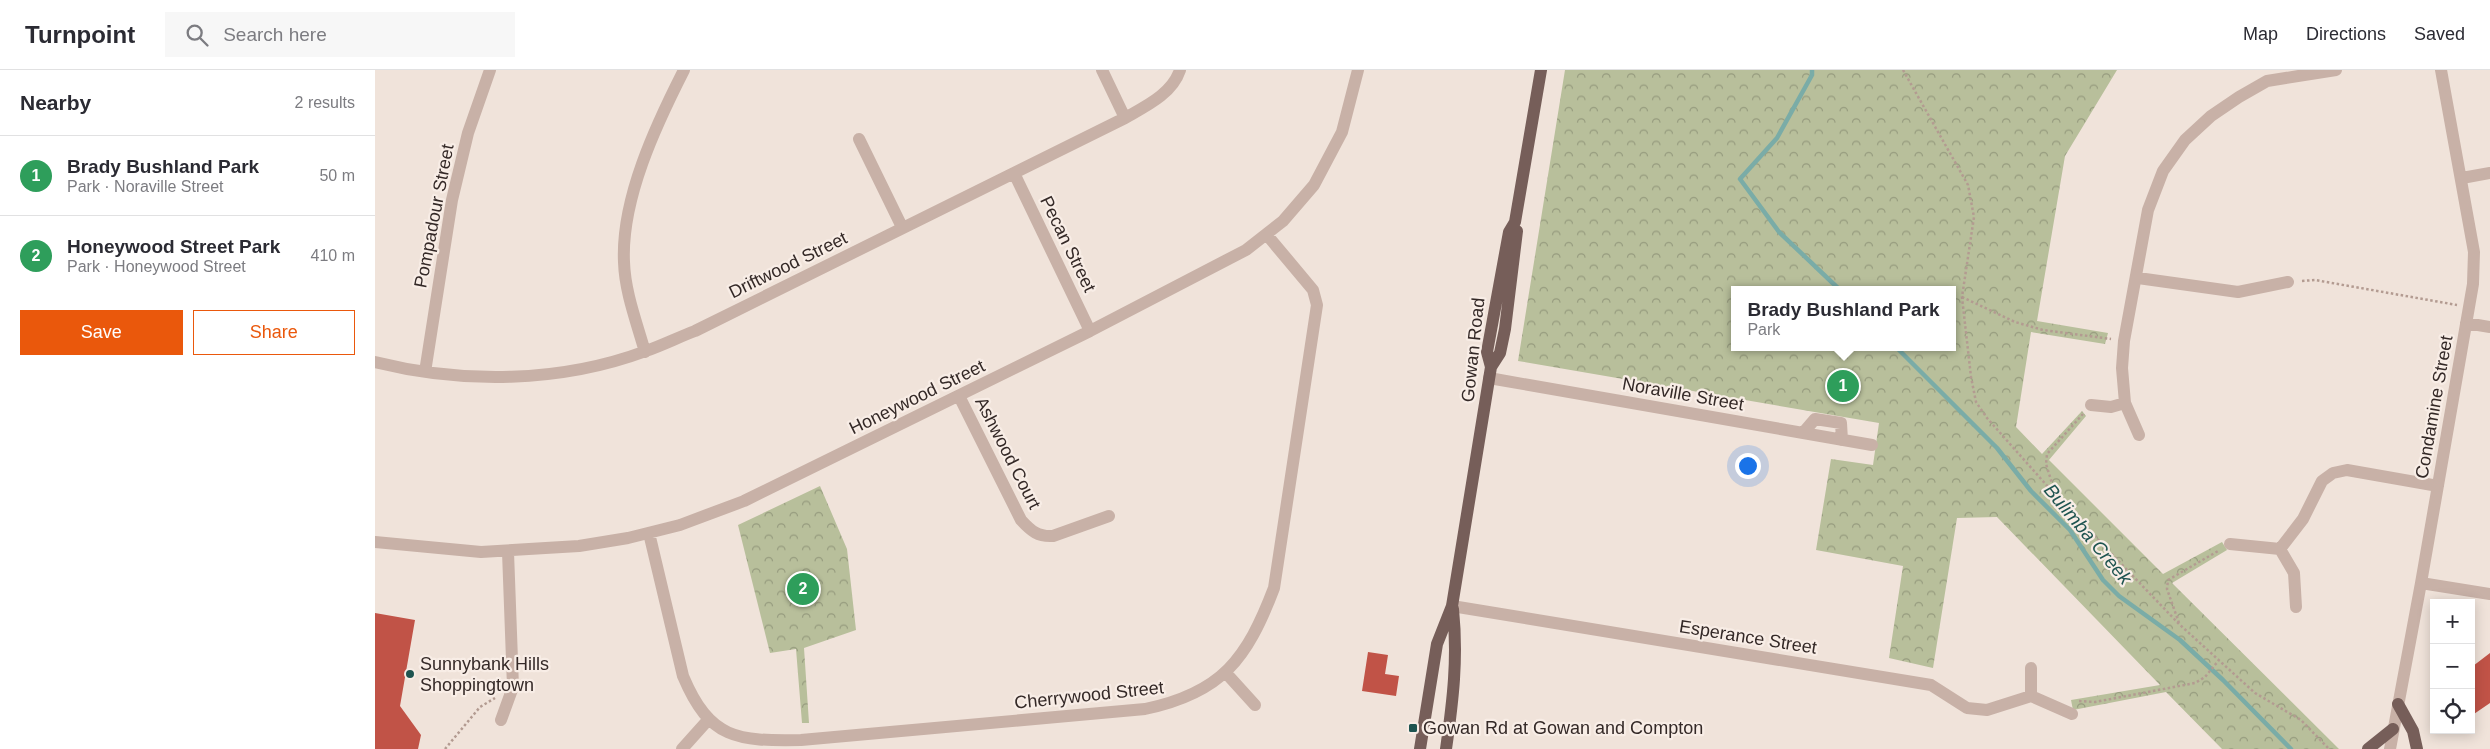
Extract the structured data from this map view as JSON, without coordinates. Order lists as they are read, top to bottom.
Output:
{
  "streets": {
    "main road": ["Gowan Road"],
    "street": [
      "Pompadour Street",
      "Pecan Street",
      "Driftwood Street",
      "Noraville Street",
      "Honeywood Street",
      "Condamine Street",
      "Ashwood Court",
      "Esperance Street",
      "Cherrywood Street"
    ]
  },
  "crossings": [
    ["Pompadour Street", "Driftwood Street"],
    ["Pecan Street", "Driftwood Street"],
    ["Pecan Street", "Honeywood Street"],
    ["Gowan Road", "Noraville Street"],
    ["Gowan Road", "Esperance Street"],
    ["Honeywood Street", "Ashwood Court"],
    ["Honeywood Street", "Cherrywood Street"]
  ],
  "water": ["Bulimba Creek"],
  "places": {
    "other": ["Sunnybank Hills Shoppingtown"],
    "transit": ["Gowan Rd at Gowan and Compton"]
  },
  "page": {
    "header": "Turnpoint",
    "search": "Search here",
    "nav": ["Map", "Directions", "Saved"],
    "heading": ["Nearby", "2 results"],
    "list": [
      {
        "mark": "1",
        "name": "Brady Bushland Park",
        "note": "Park · Noraville Street",
        "value": "50 m"
      },
      {
        "mark": "2",
        "name": "Honeywood Street Park",
        "note": "Park · Honeywood Street",
        "value": "410 m"
      }
    ],
    "popup": ["Brady Bushland Park", "Park"],
    "buttons": ["Save", "Share"],
    "pins": ["1", "2"],
    "map_buttons": ["+", "−"]
  }
}
